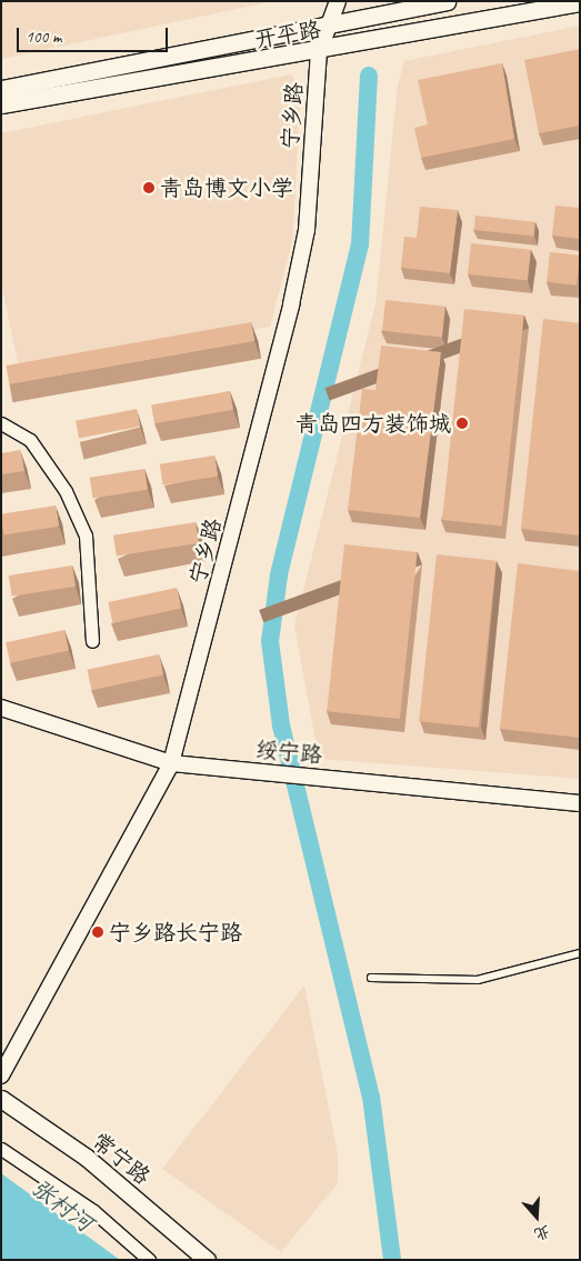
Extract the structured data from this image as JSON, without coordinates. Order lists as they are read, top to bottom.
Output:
{
  "streets": {
    "main road": ["开平路", "常宁路"],
    "street": ["宁乡路", "绥宁路"]
  },
  "crossings": [
    ["开平路", "宁乡路"],
    ["宁乡路", "绥宁路"]
  ],
  "water": ["张村河"],
  "places": ["青岛博文小学", "青岛四方装饰城", "宁乡路长宁路"],
  "scale_bar": "100 m",
  "north": "bottom"
}
